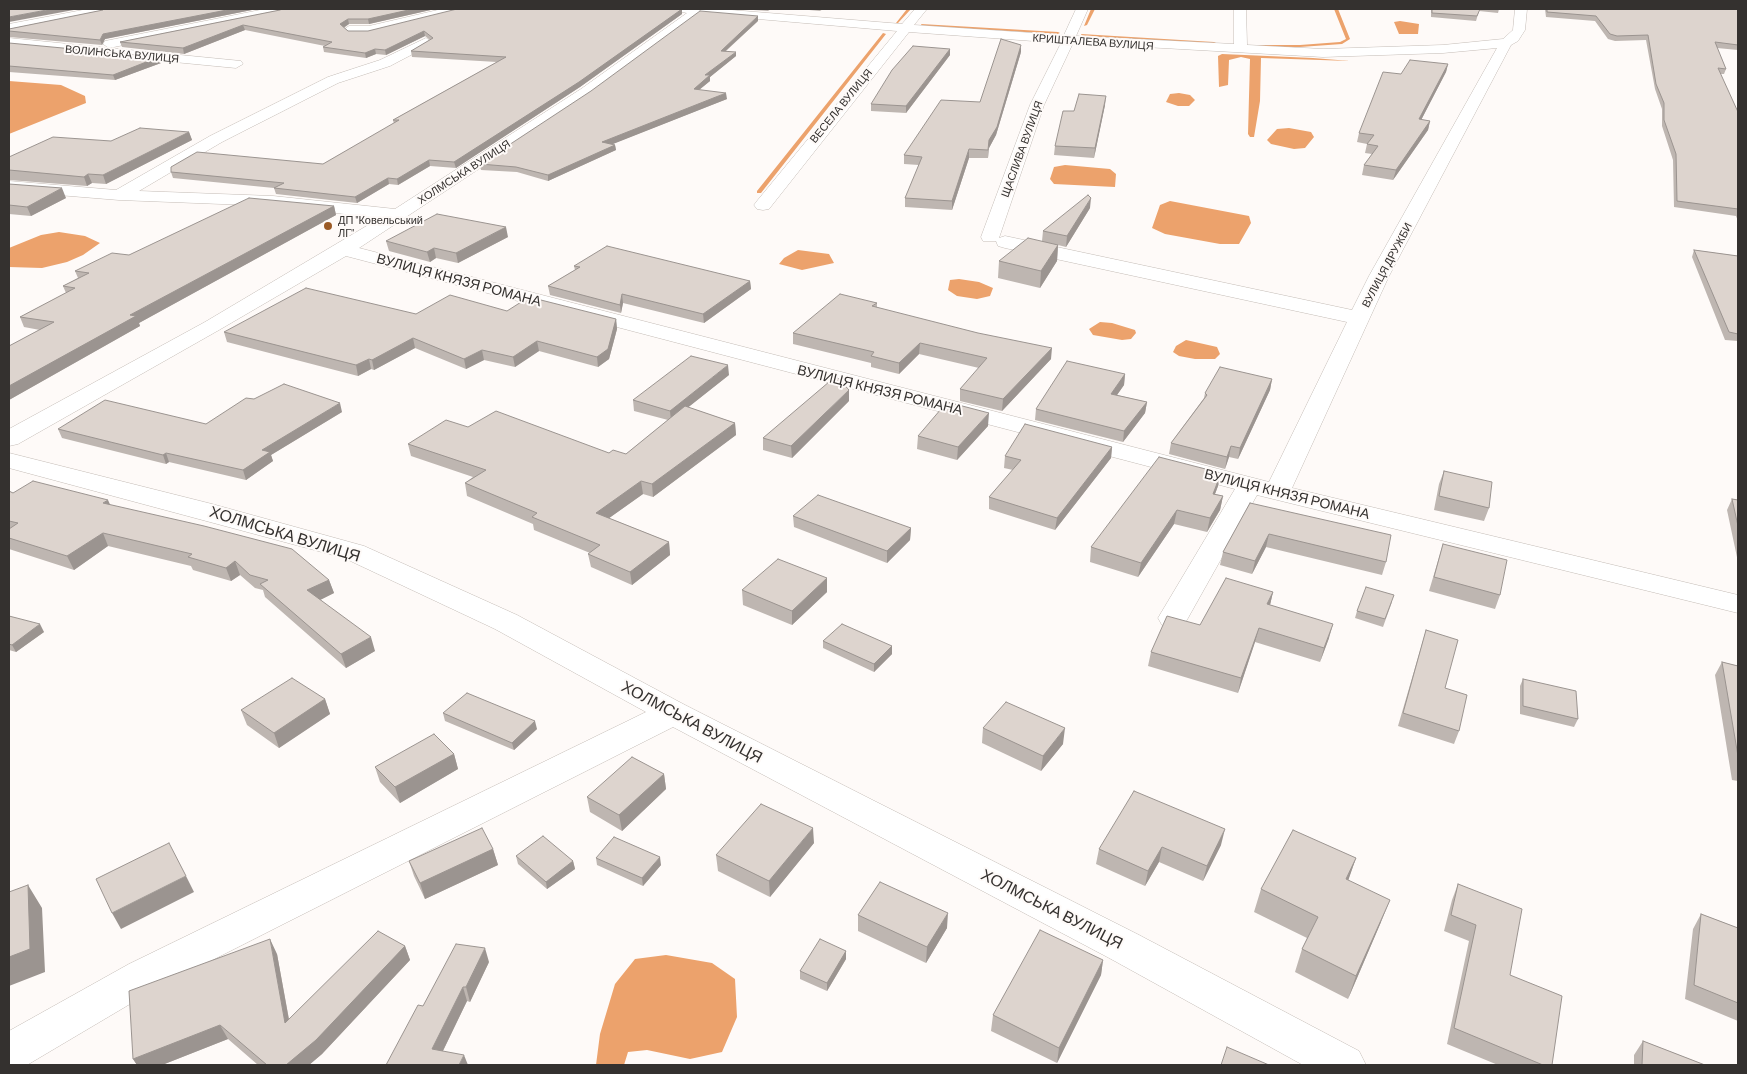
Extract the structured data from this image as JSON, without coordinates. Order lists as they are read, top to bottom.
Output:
{
  "streets": {
    "street": [
      "КРИШТАЛЕВА ВУЛИЦЯ",
      "ВОЛИНСЬКА ВУЛИЦЯ",
      "ВЕСЕЛА ВУЛИЦЯ",
      "ЩАСЛИВА ВУЛИЦЯ",
      "ХОЛМСЬКА ВУЛИЦЯ",
      "ВУЛИЦЯ ДРУЖБИ",
      "ВУЛИЦЯ КНЯЗЯ РОМАНА"
    ]
  },
  "crossings": [
    ["КРИШТАЛЕВА ВУЛИЦЯ", "ВЕСЕЛА ВУЛИЦЯ"],
    ["КРИШТАЛЕВА ВУЛИЦЯ", "ЩАСЛИВА ВУЛИЦЯ"],
    ["КРИШТАЛЕВА ВУЛИЦЯ", "ХОЛМСЬКА ВУЛИЦЯ"],
    ["КРИШТАЛЕВА ВУЛИЦЯ", "ВУЛИЦЯ ДРУЖБИ"],
    ["ЩАСЛИВА ВУЛИЦЯ", "ВУЛИЦЯ ДРУЖБИ"],
    ["ХОЛМСЬКА ВУЛИЦЯ", "ВУЛИЦЯ КНЯЗЯ РОМАНА"],
    ["ВУЛИЦЯ ДРУЖБИ", "ВУЛИЦЯ КНЯЗЯ РОМАНА"]
  ],
  "places": ["ДП \"Ковельський ЛГ\""]
}
